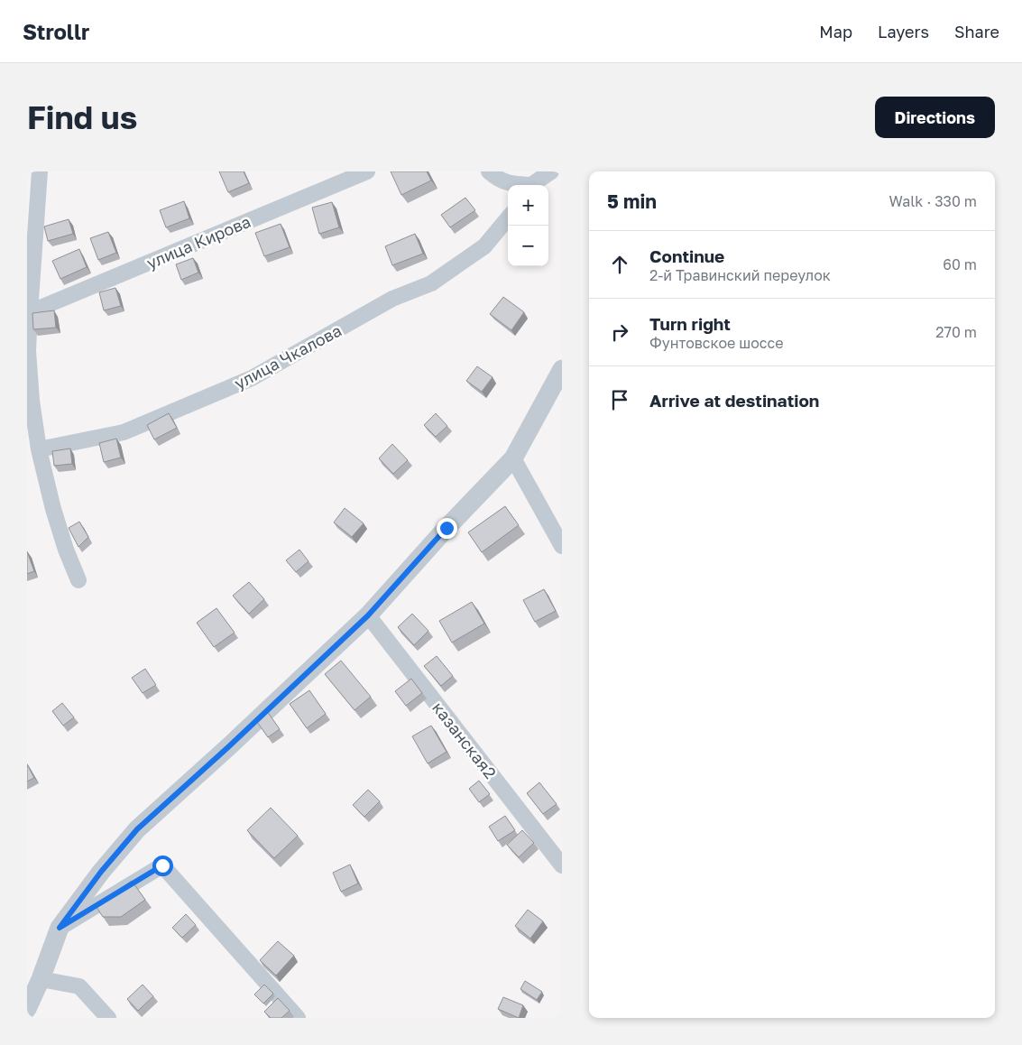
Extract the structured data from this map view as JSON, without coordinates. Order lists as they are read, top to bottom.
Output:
{
  "streets": {
    "street": ["улица Кирова", "улица Чкалова", "казанская2"]
  },
  "page": {
    "header": "Strollr",
    "nav": ["Map", "Layers", "Share"],
    "buttons": "Directions",
    "title": "Find us",
    "heading": ["5 min", "Walk · 330 m"],
    "map_buttons": ["+", "−"],
    "list": [
      ["Continue", "2-й Травинский переулок", "60 m"],
      ["Turn right", "Фунтовское шоссе", "270 m"],
      "Arrive at destination"
    ]
  }
}
